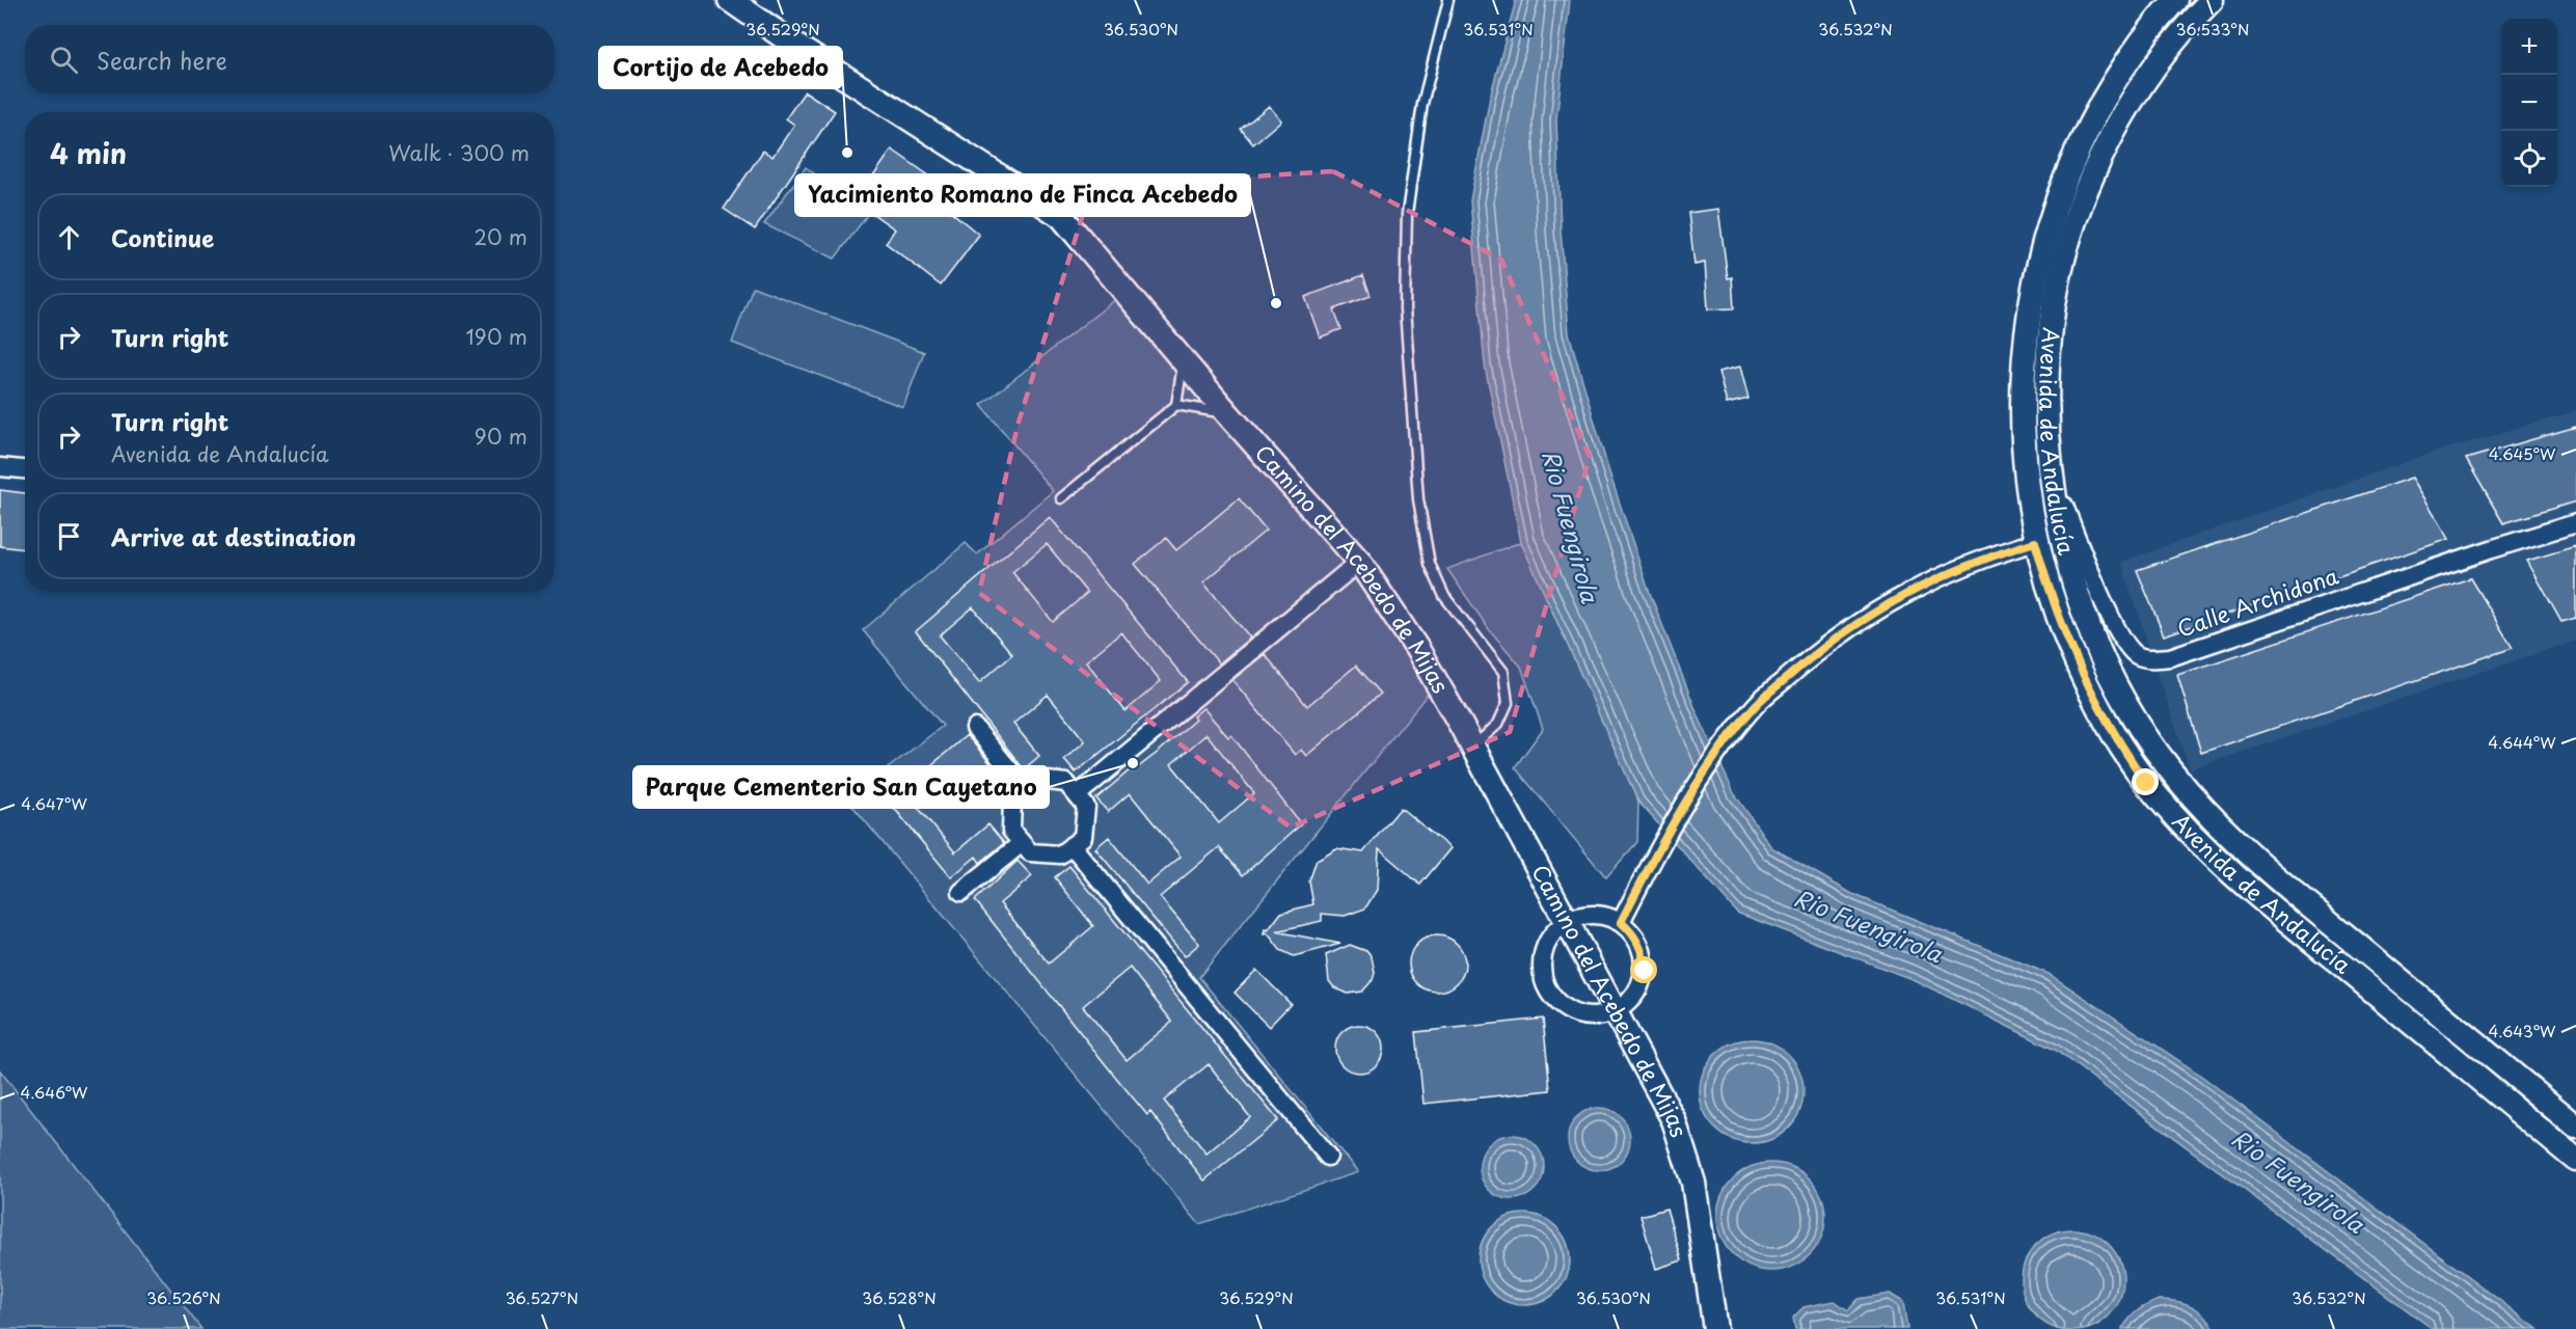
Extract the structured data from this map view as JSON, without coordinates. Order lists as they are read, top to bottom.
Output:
{
  "streets": {
    "street": ["Avenida de Andalucía", "Camino del Acebedo de Mijas", "Calle Archidona"]
  },
  "crossings": [
    ["Avenida de Andalucía", "Calle Archidona"]
  ],
  "water": ["Rio Fuengirola"],
  "places": ["Cortijo de Acebedo", "Yacimiento Romano de Finca Acebedo", "Parque Cementerio San Cayetano"],
  "page": {
    "map_buttons": ["+", "−"],
    "search": "Search here",
    "heading": ["4 min", "Walk · 300 m"],
    "list": [
      ["Continue", "20 m"],
      ["Turn right", "190 m"],
      ["Turn right", "Avenida de Andalucía", "90 m"],
      "Arrive at destination"
    ]
  },
  "coordinates": [
    "36.529°N",
    "36.530°N",
    "36.533°N",
    "36.531°N",
    "36.532°N",
    "4.645°W",
    "4.644°W",
    "4.647°W",
    "4.643°W",
    "4.646°W",
    "36.526°N",
    "36.527°N",
    "36.528°N"
  ]
}
